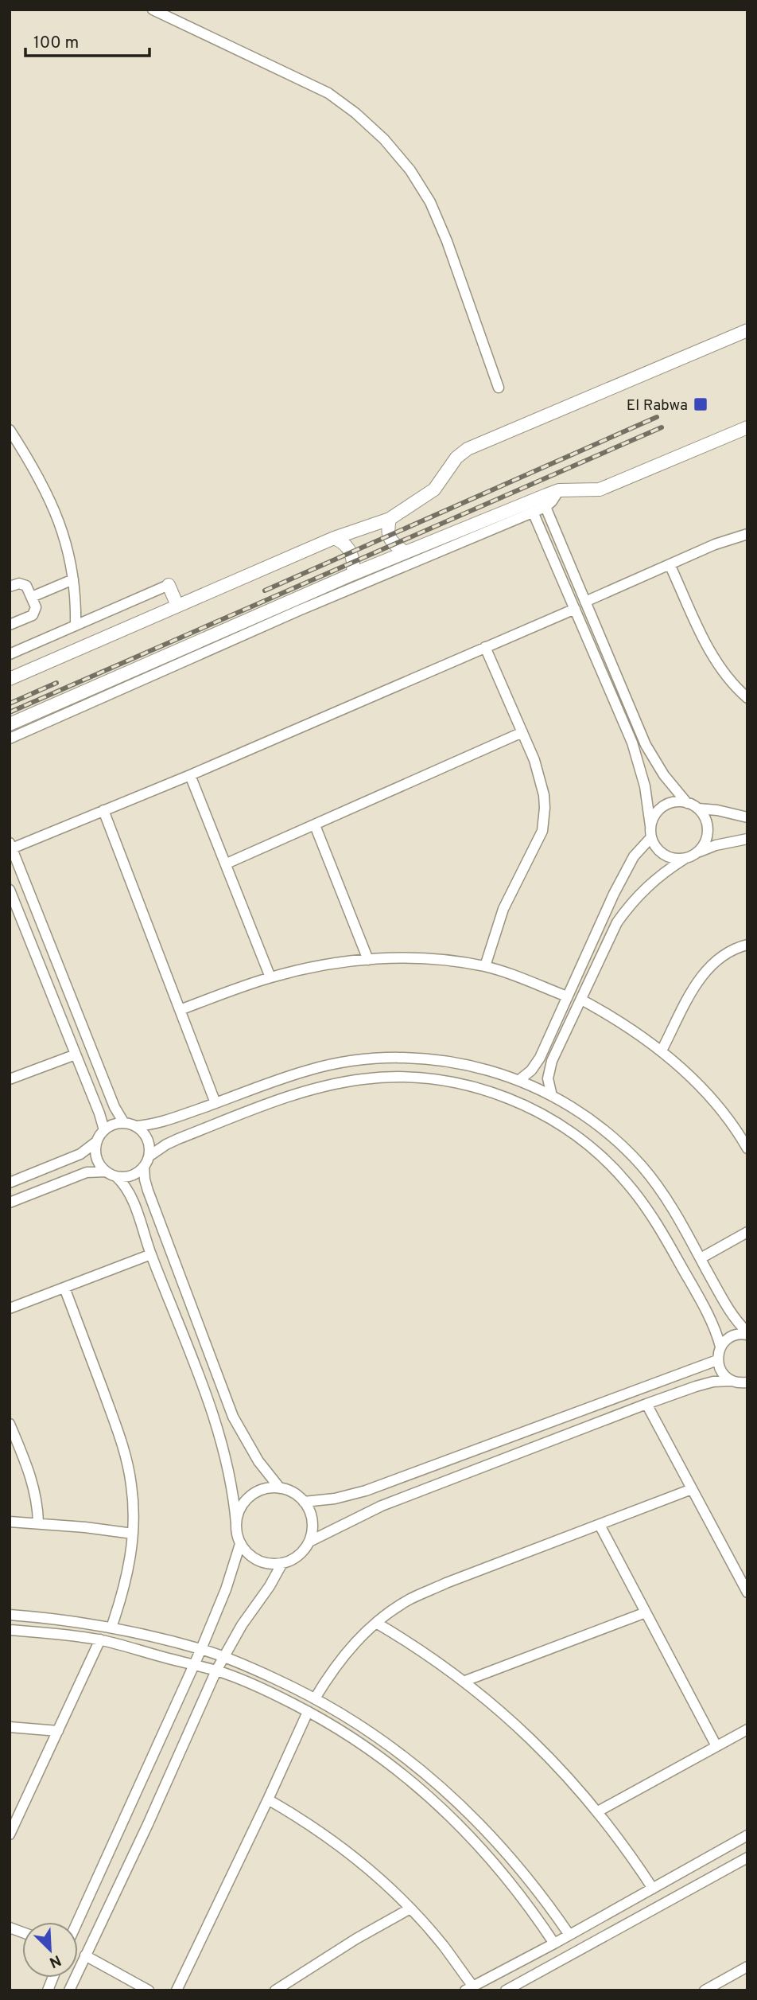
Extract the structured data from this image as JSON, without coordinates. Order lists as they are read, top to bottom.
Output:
{
  "places": {
    "transit": ["El Rabwa"]
  },
  "scale_bar": "100 m",
  "north": "bottom right"
}
